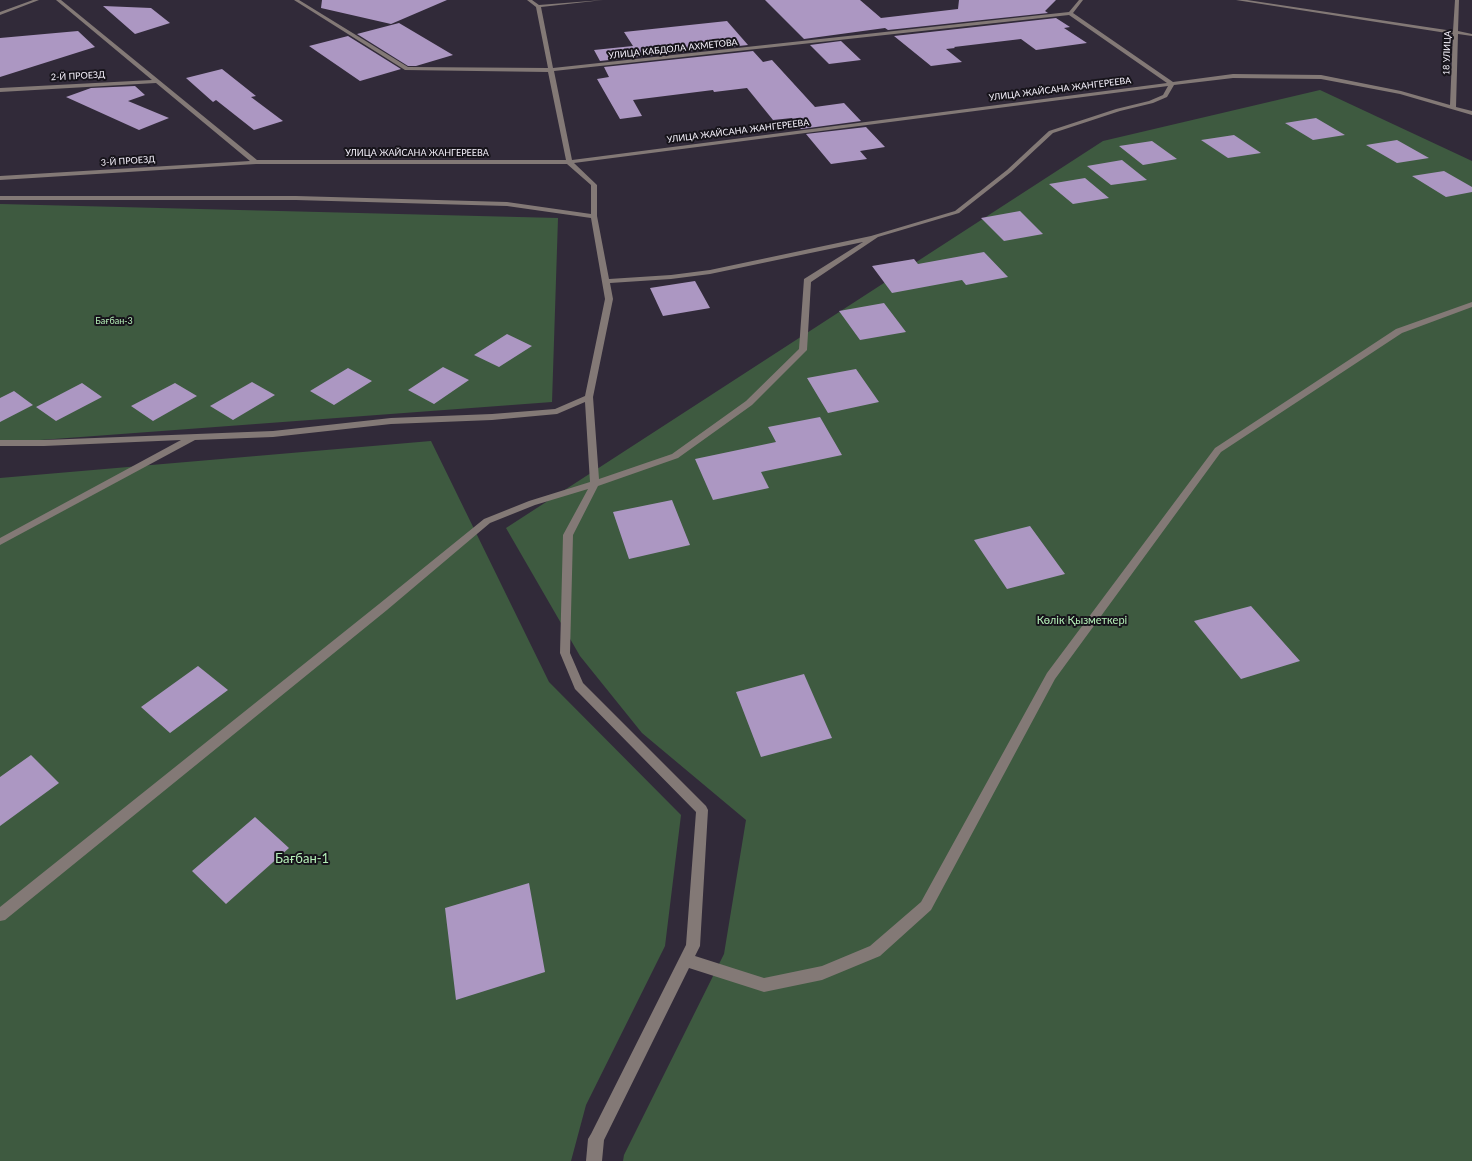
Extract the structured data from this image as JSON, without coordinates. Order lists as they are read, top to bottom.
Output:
{
  "streets": {
    "street": [
      "УЛИЦА КАБДОЛА АХМЕТОВА",
      "18 УЛИЦА",
      "2-Й ПРОЕЗД",
      "УЛИЦА ЖАЙСАНА ЖАНГЕРЕЕВА",
      "3-Й ПРОЕЗД"
    ]
  },
  "crossings": [
    ["18 УЛИЦА", "УЛИЦА ЖАЙСАНА ЖАНГЕРЕЕВА"],
    ["УЛИЦА ЖАЙСАНА ЖАНГЕРЕЕВА", "3-Й ПРОЕЗД"]
  ],
  "parks": ["Бағбан-3", "Көлік Қызметкері", "Бағбан-1"]
}
